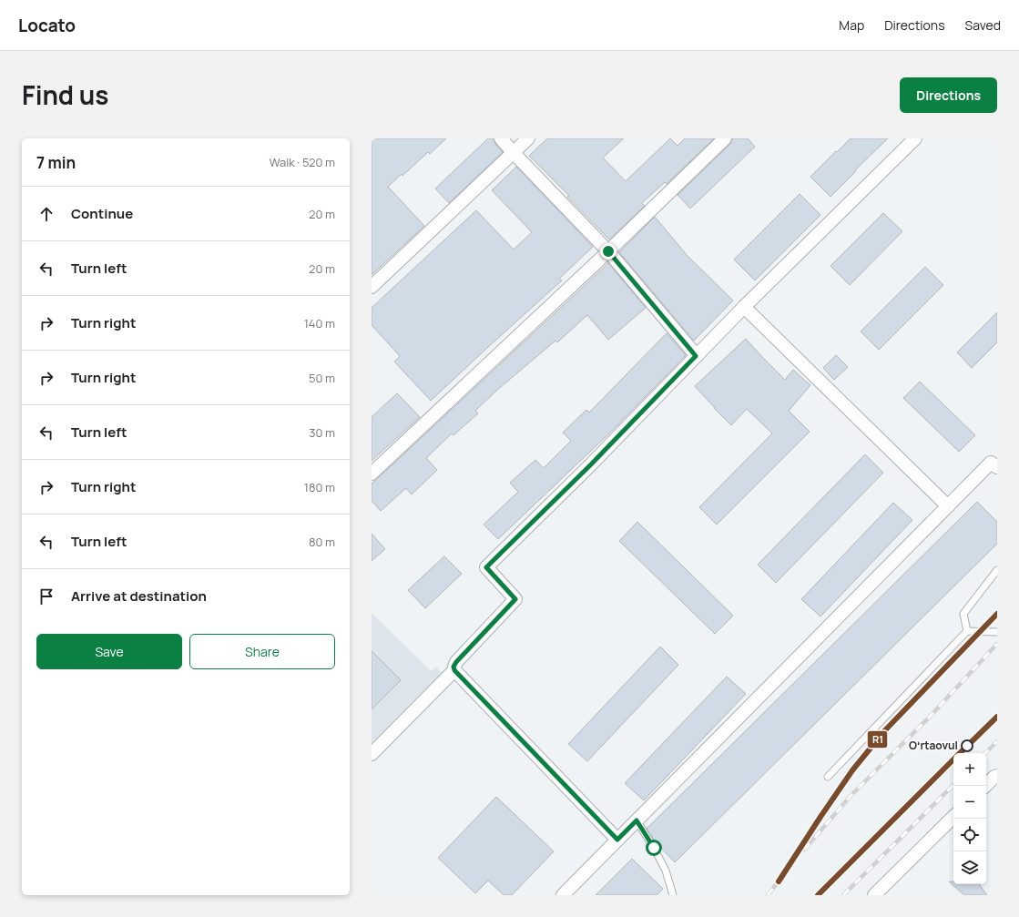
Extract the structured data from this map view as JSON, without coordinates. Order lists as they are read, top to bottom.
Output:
{
  "places": ["Oʻrtaovul"],
  "lines": ["transit line R1"],
  "page": {
    "header": "Locato",
    "nav": ["Map", "Directions", "Saved"],
    "title": "Find us",
    "buttons": [
      "Directions",
      ["Save", "Share"]
    ],
    "heading": ["7 min", "Walk · 520 m"],
    "list": [
      ["Continue", "20 m"],
      ["Turn left", "20 m"],
      ["Turn right", "140 m"],
      ["Turn right", "50 m"],
      ["Turn left", "30 m"],
      ["Turn right", "180 m"],
      ["Turn left", "80 m"],
      "Arrive at destination"
    ],
    "map_buttons": ["+", "−"]
  }
}
